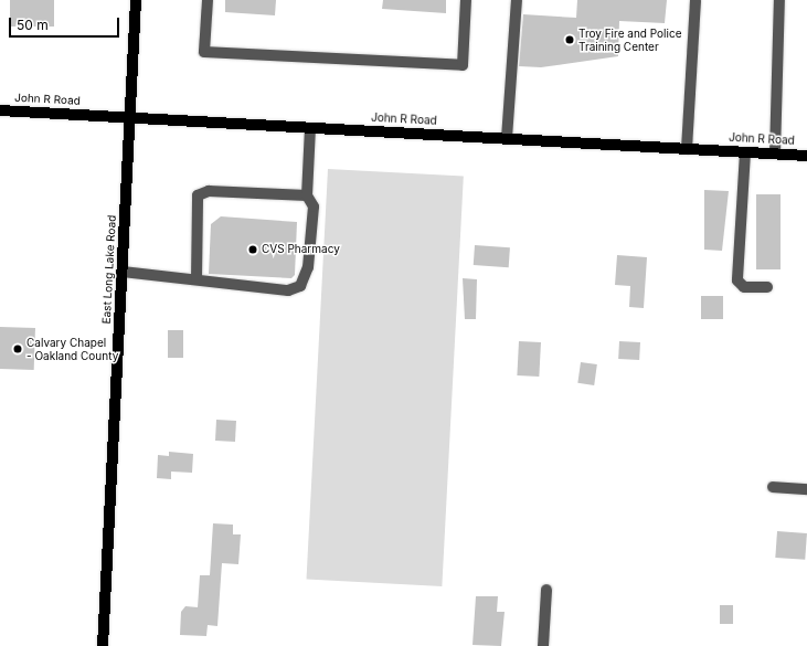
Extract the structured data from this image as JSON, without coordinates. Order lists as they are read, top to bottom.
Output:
{
  "streets": {
    "main road": ["John R Road", "East Long Lake Road"]
  },
  "crossings": [
    ["John R Road", "East Long Lake Road"]
  ],
  "places": ["Troy Fire and Police Training Center", "CVS Pharmacy", "Calvary Chapel - Oakland County"],
  "scale_bar": "50 m"
}
